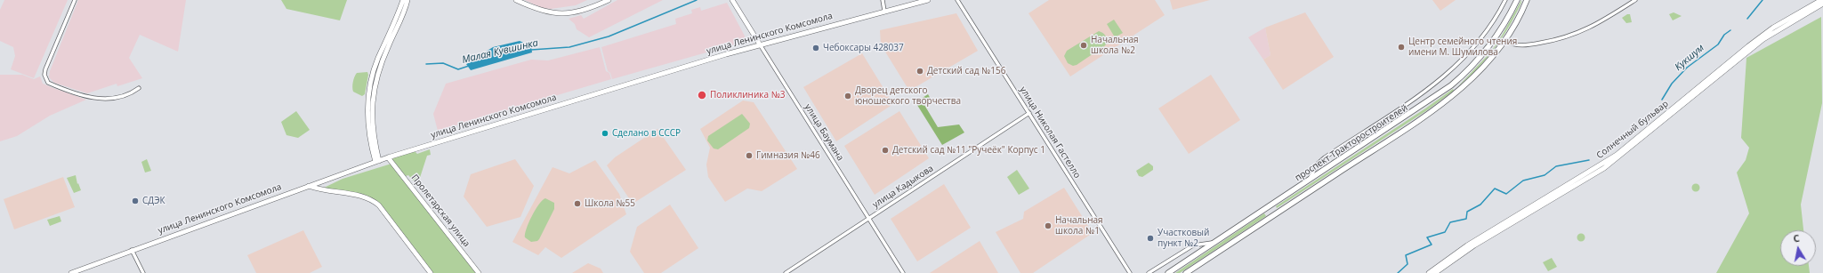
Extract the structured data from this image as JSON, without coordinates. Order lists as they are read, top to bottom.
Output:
{
  "streets": {
    "main road": [
      "улица Ленинского Комсомола",
      "Солнечный бульвар",
      "улица Баумана",
      "проспект Тракторостроителей",
      "Пролетарская улица"
    ],
    "street": ["улица Николая Гастелло", "улица Кадыкова"]
  },
  "crossings": [
    ["улица Ленинского Комсомола", "улица Баумана"],
    ["улица Ленинского Комсомола", "Пролетарская улица"],
    ["улица Баумана", "улица Кадыкова"],
    ["улица Николая Гастелло", "улица Кадыкова"]
  ],
  "water": ["Малая Кувшинка", "Кукшум"],
  "places": [
    "Начальная школа №2",
    "Центр семейного чтения имени М. Шумилова",
    "Чебоксары 428037",
    "Детский сад №156",
    "Поликлиника №3",
    "Дворец детского юношеского творчества",
    "Сделано в СССР",
    "Детский сад №11 \"Ручеёк\" Корпус 1",
    "Гимназия №46",
    "СДЭК",
    "Школа №55",
    "Начальная школа №1",
    "Участковый пункт №2"
  ],
  "north": "top"
}
